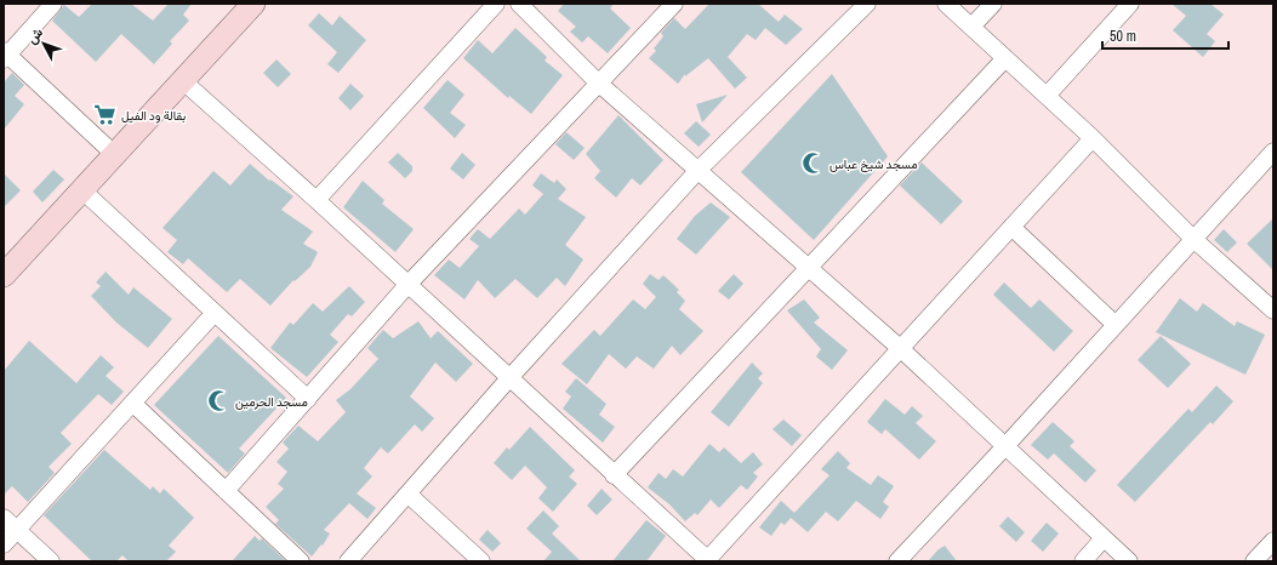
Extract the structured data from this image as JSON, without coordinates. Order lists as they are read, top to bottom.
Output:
{
  "places": {
    "supermarket": ["بقالة ود الفيل"],
    "mosque": ["مسجد شيخ عباس", "مسجد الحرمين"]
  },
  "scale_bar": "50 m",
  "north": "top left"
}
